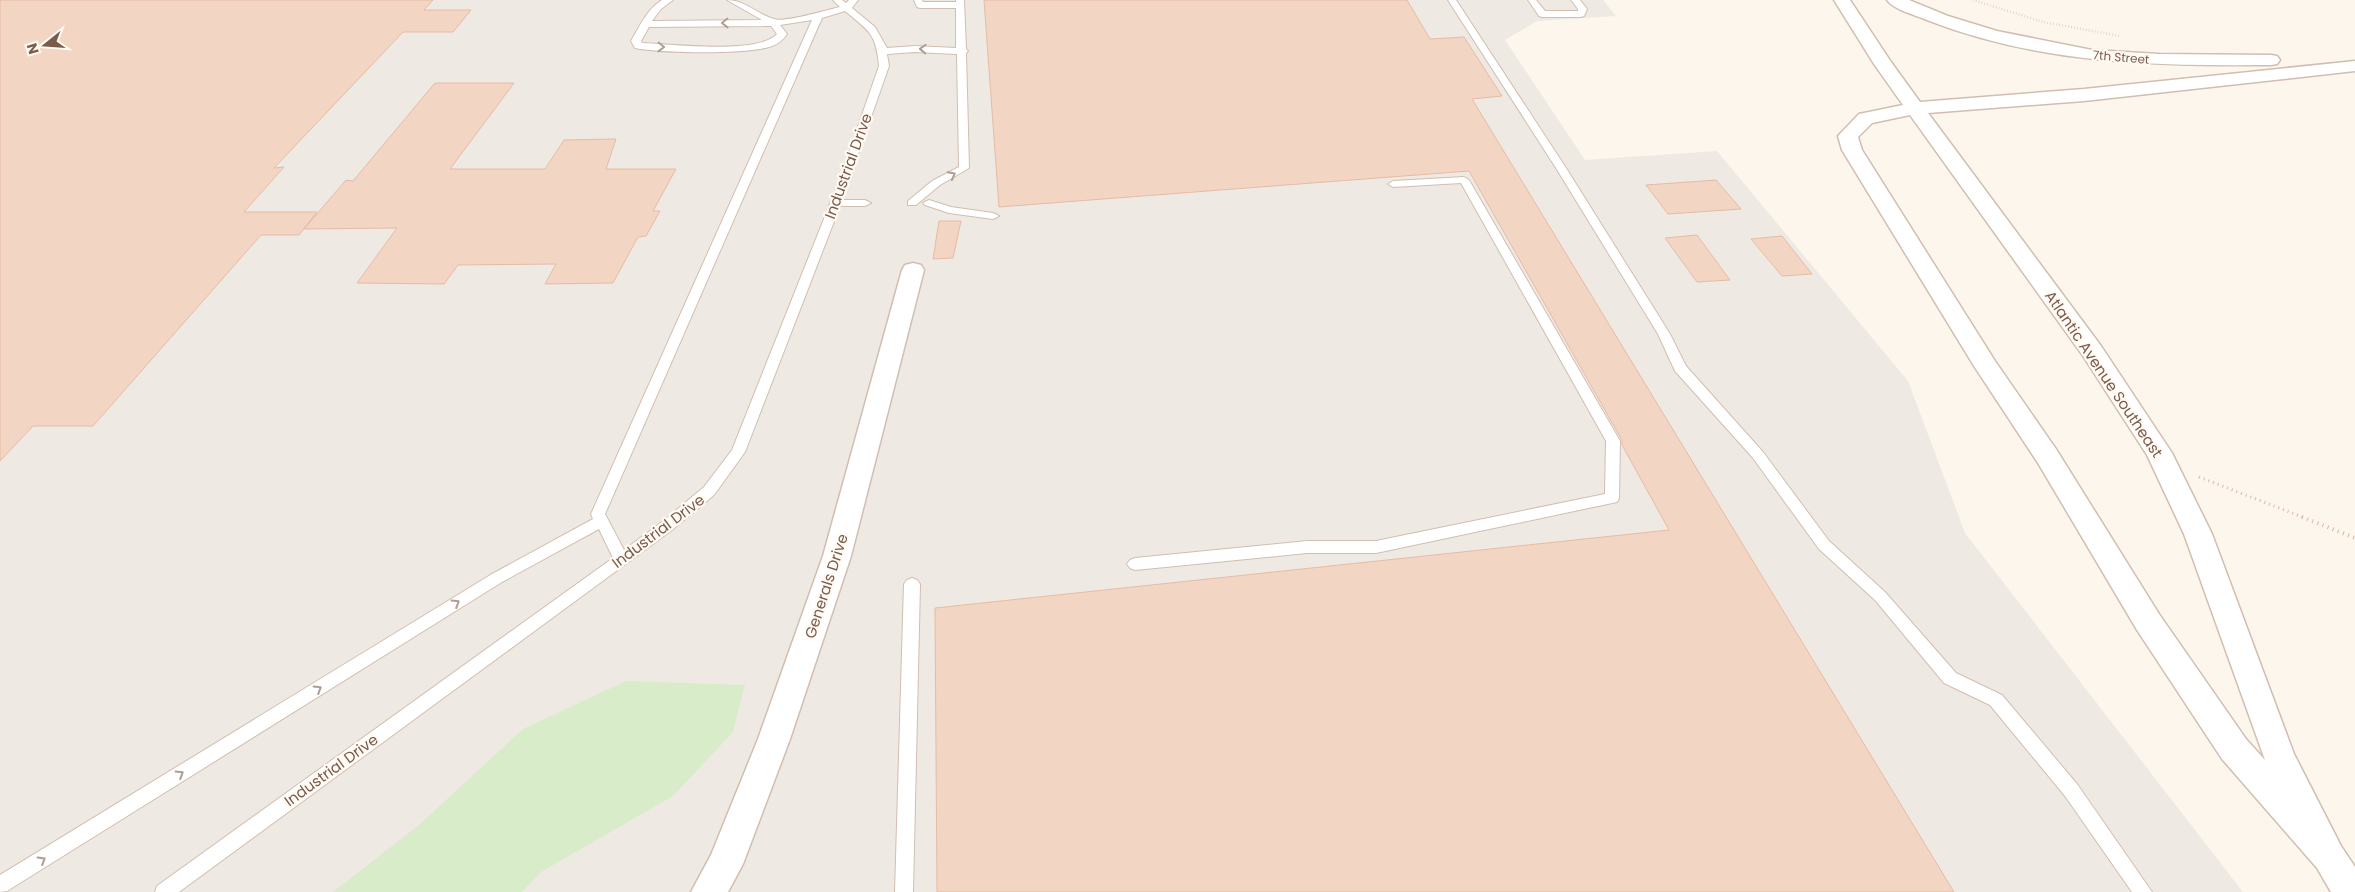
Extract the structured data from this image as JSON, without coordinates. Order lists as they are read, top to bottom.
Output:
{
  "streets": {
    "street": ["7th Street", "Atlantic Avenue Southeast", "Generals Drive"],
    "lane": ["Industrial Drive"]
  },
  "north": "left"
}
